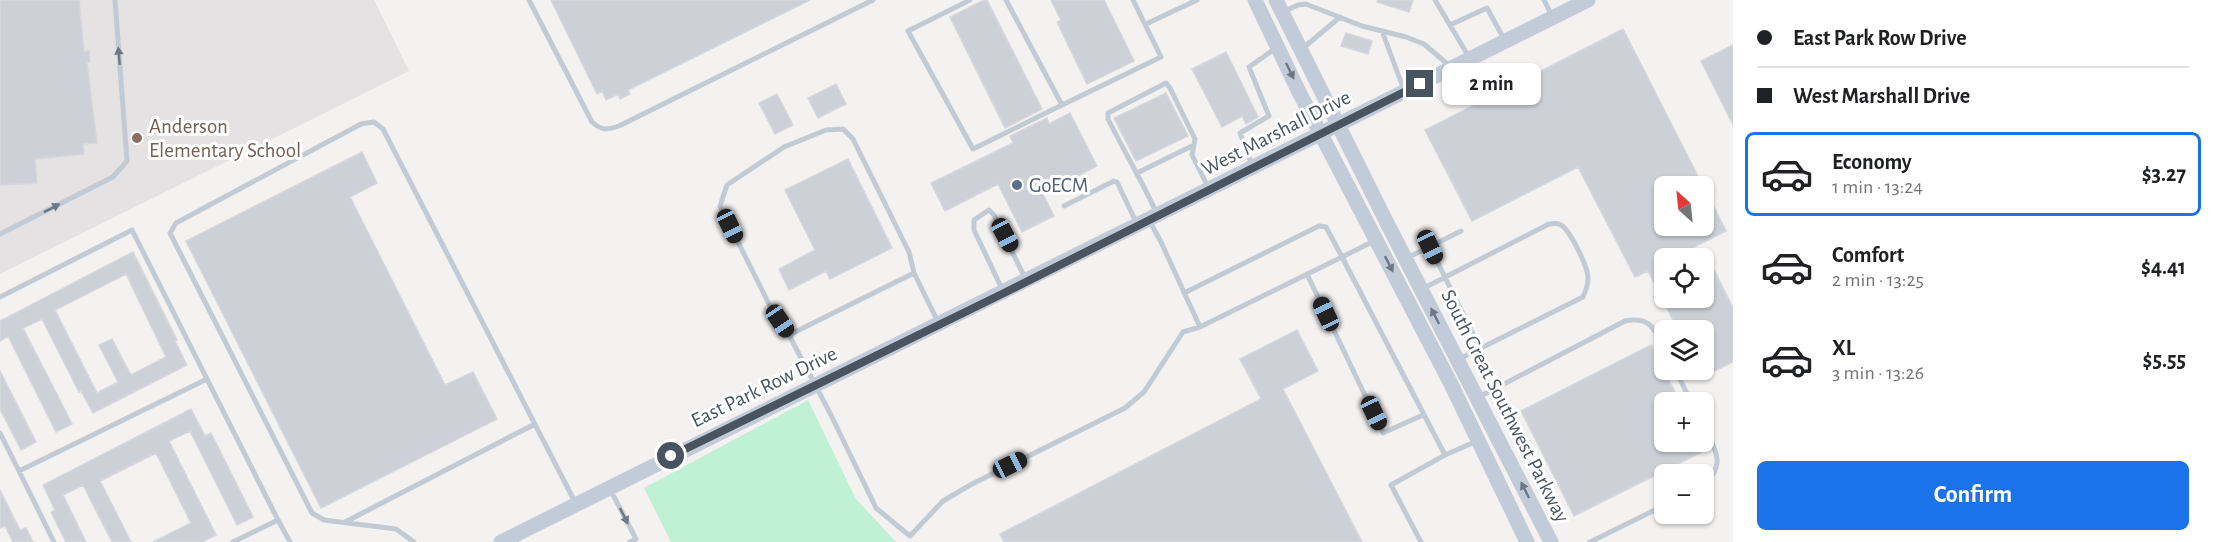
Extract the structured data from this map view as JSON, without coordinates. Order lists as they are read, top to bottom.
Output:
{
  "streets": {
    "main road": ["West Marshall Drive", "East Park Row Drive", "South Great Southwest Parkway"]
  },
  "crossings": [
    ["West Marshall Drive", "East Park Row Drive"],
    ["West Marshall Drive", "South Great Southwest Parkway"]
  ],
  "places": ["Anderson Elementary School", "GoECM"],
  "north": "top left",
  "page": {
    "banner": ["East Park Row Drive", "West Marshall Drive"],
    "bubble": "2 min",
    "list": [
      {
        "name": "Economy",
        "note": "1 min · 13:24",
        "value": "$3.27"
      },
      {
        "name": "Comfort",
        "note": "2 min · 13:25",
        "value": "$4.41"
      },
      {
        "name": "XL",
        "note": "3 min · 13:26",
        "value": "$5.55"
      }
    ],
    "map_buttons": ["+", "−"],
    "buttons": "Confirm"
  }
}
